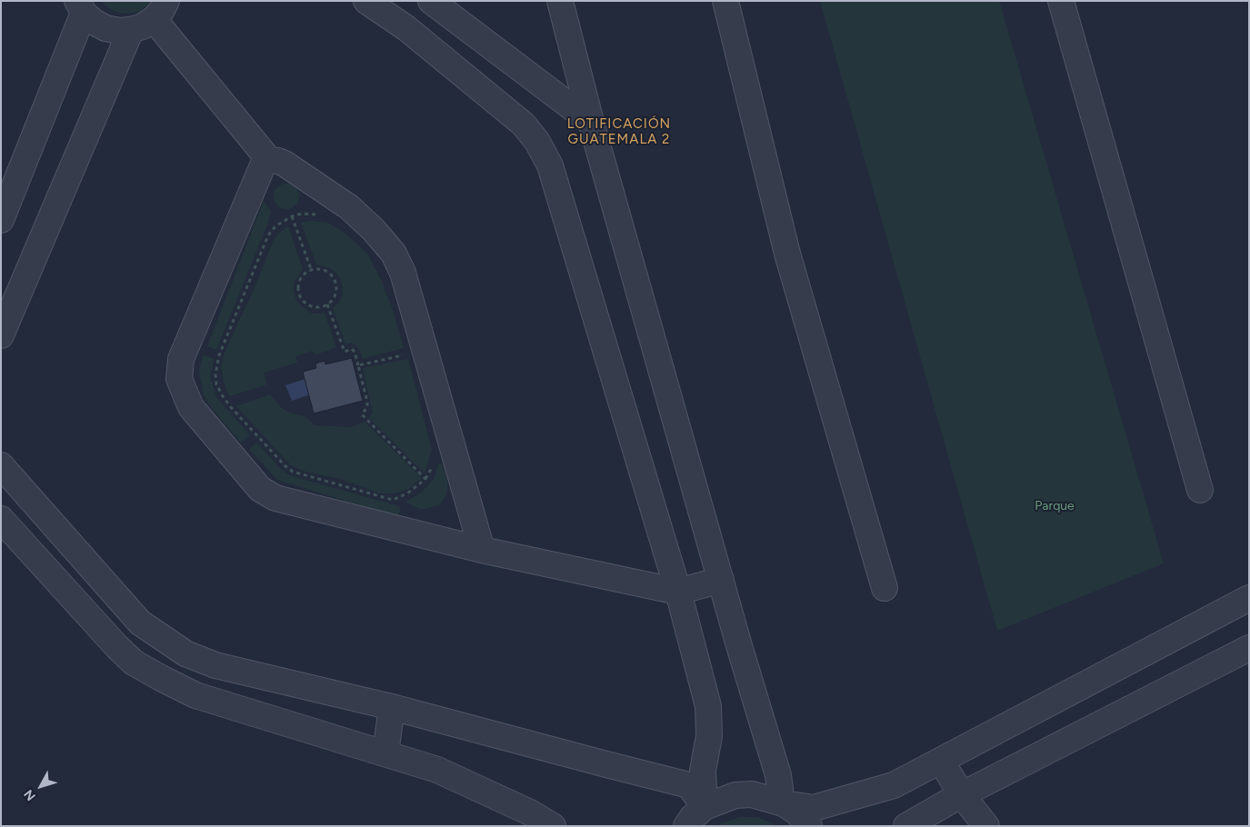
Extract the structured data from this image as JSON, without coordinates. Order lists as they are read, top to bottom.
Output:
{
  "districts": ["LOTIFICACIÓN GUATEMALA 2"],
  "parks": ["Parque"],
  "north": "bottom left"
}
